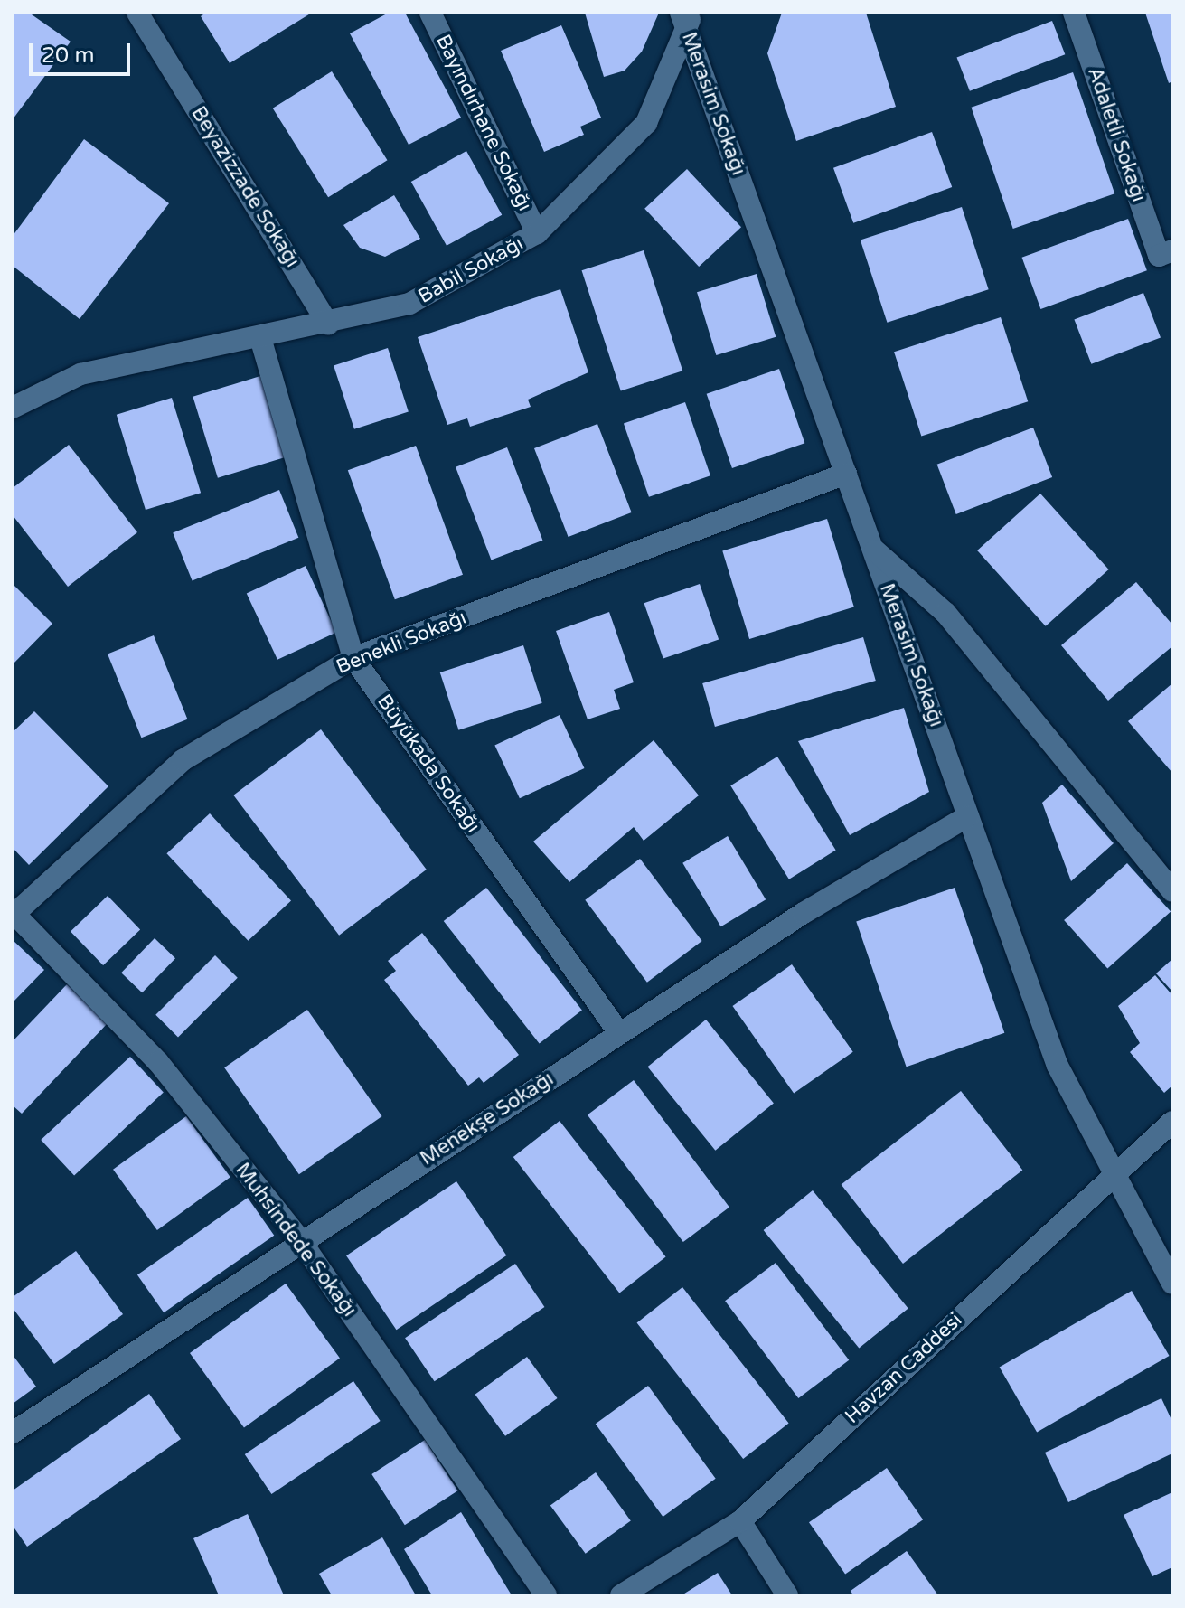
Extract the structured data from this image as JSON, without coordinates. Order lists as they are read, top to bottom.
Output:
{
  "streets": {
    "street": [
      "Merasim Sokağı",
      "Bayındırhane Sokağı",
      "Adaletli Sokağı",
      "Beyazizzade Sokağı",
      "Babil Sokağı",
      "Benekli Sokağı",
      "Büyükada Sokağı",
      "Menekşe Sokağı",
      "Muhsindede Sokağı",
      "Havzan Caddesi"
    ]
  },
  "crossings": [
    ["Merasim Sokağı", "Babil Sokağı"],
    ["Merasim Sokağı", "Benekli Sokağı"],
    ["Merasim Sokağı", "Menekşe Sokağı"],
    ["Merasim Sokağı", "Havzan Caddesi"],
    ["Bayındırhane Sokağı", "Babil Sokağı"],
    ["Beyazizzade Sokağı", "Babil Sokağı"],
    ["Babil Sokağı", "Büyükada Sokağı"],
    ["Benekli Sokağı", "Büyükada Sokağı"],
    ["Benekli Sokağı", "Muhsindede Sokağı"],
    ["Büyükada Sokağı", "Menekşe Sokağı"],
    ["Menekşe Sokağı", "Muhsindede Sokağı"]
  ],
  "scale_bar": "20 m"
}
